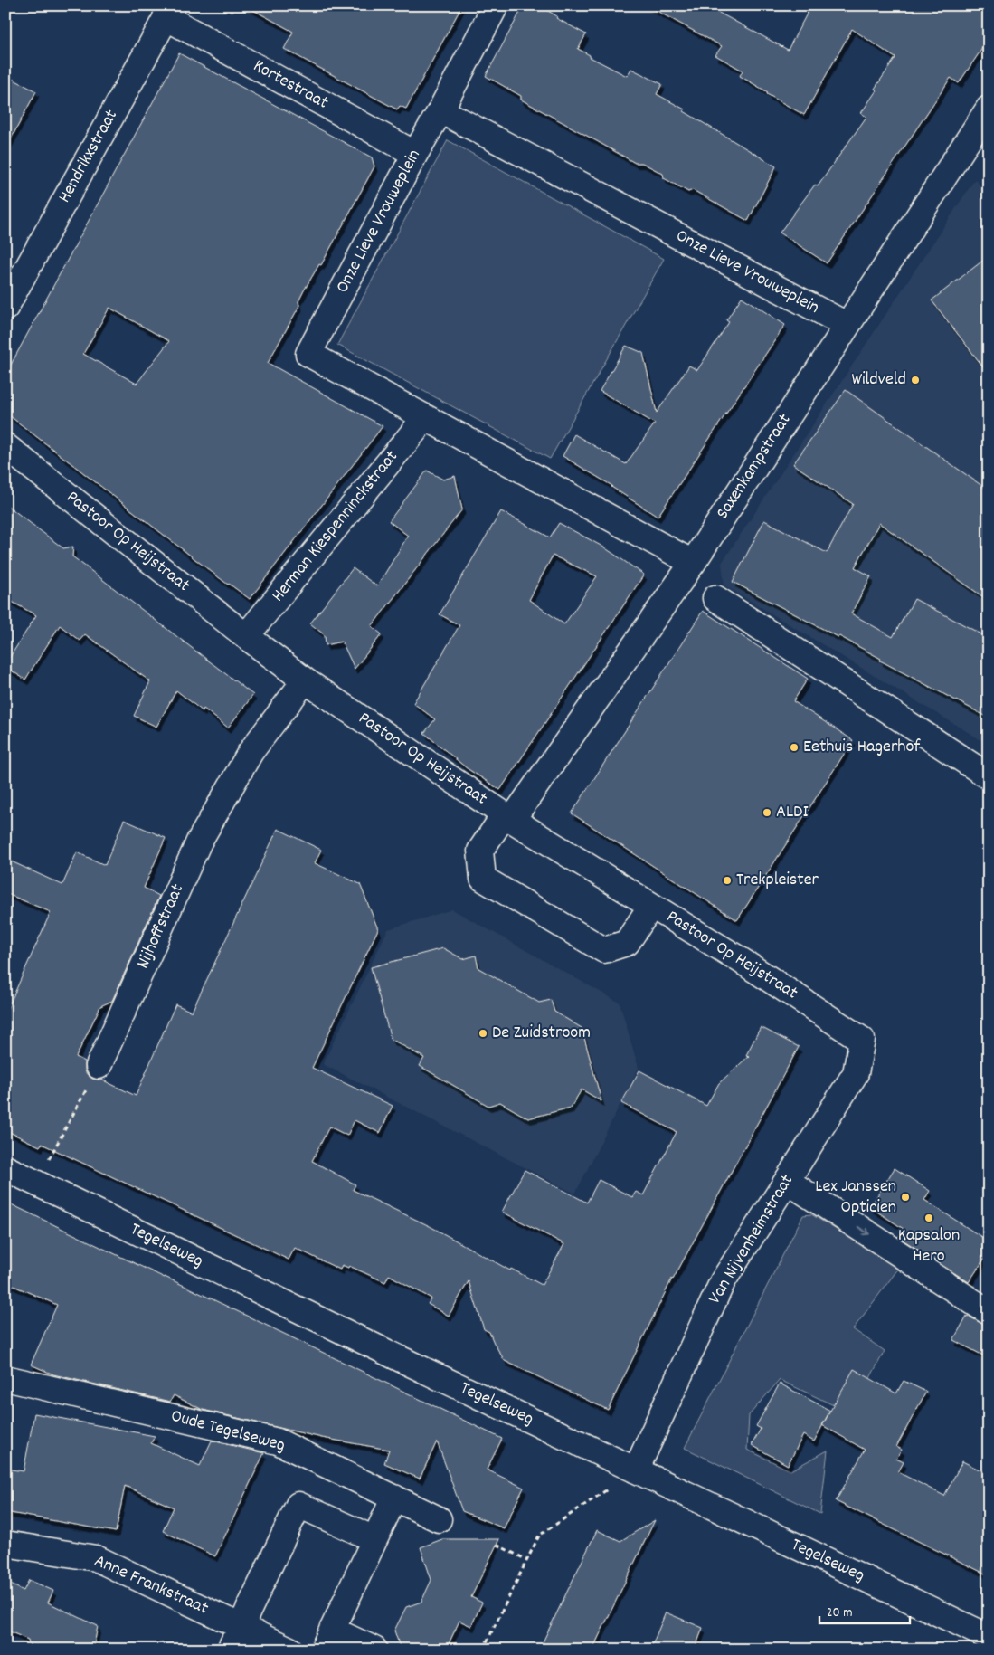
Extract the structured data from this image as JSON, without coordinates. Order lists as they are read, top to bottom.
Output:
{
  "streets": {
    "street": [
      "Kortestraat",
      "Hendrikxstraat",
      "Onze Lieve Vrouweplein",
      "Saxenkampstraat",
      "Herman Kiespenninckstraat",
      "Pastoor Op Heijstraat",
      "Nijhoffstraat",
      "Van Nijvenheimstraat",
      "Tegelseweg",
      "Oude Tegelseweg",
      "Anne Frankstraat"
    ]
  },
  "crossings": [
    ["Kortestraat", "Hendrikxstraat"],
    ["Kortestraat", "Onze Lieve Vrouweplein"],
    ["Onze Lieve Vrouweplein", "Saxenkampstraat"],
    ["Onze Lieve Vrouweplein", "Herman Kiespenninckstraat"],
    ["Saxenkampstraat", "Pastoor Op Heijstraat"],
    ["Herman Kiespenninckstraat", "Pastoor Op Heijstraat"],
    ["Pastoor Op Heijstraat", "Nijhoffstraat"],
    ["Pastoor Op Heijstraat", "Van Nijvenheimstraat"],
    ["Van Nijvenheimstraat", "Tegelseweg"]
  ],
  "places": [
    "Wildveld",
    "Eethuis Hagerhof",
    "ALDI",
    "Trekpleister",
    "De Zuidstroom",
    "Lex Janssen Opticien",
    "Kapsalon Hero"
  ],
  "scale_bar": "20 m"
}
